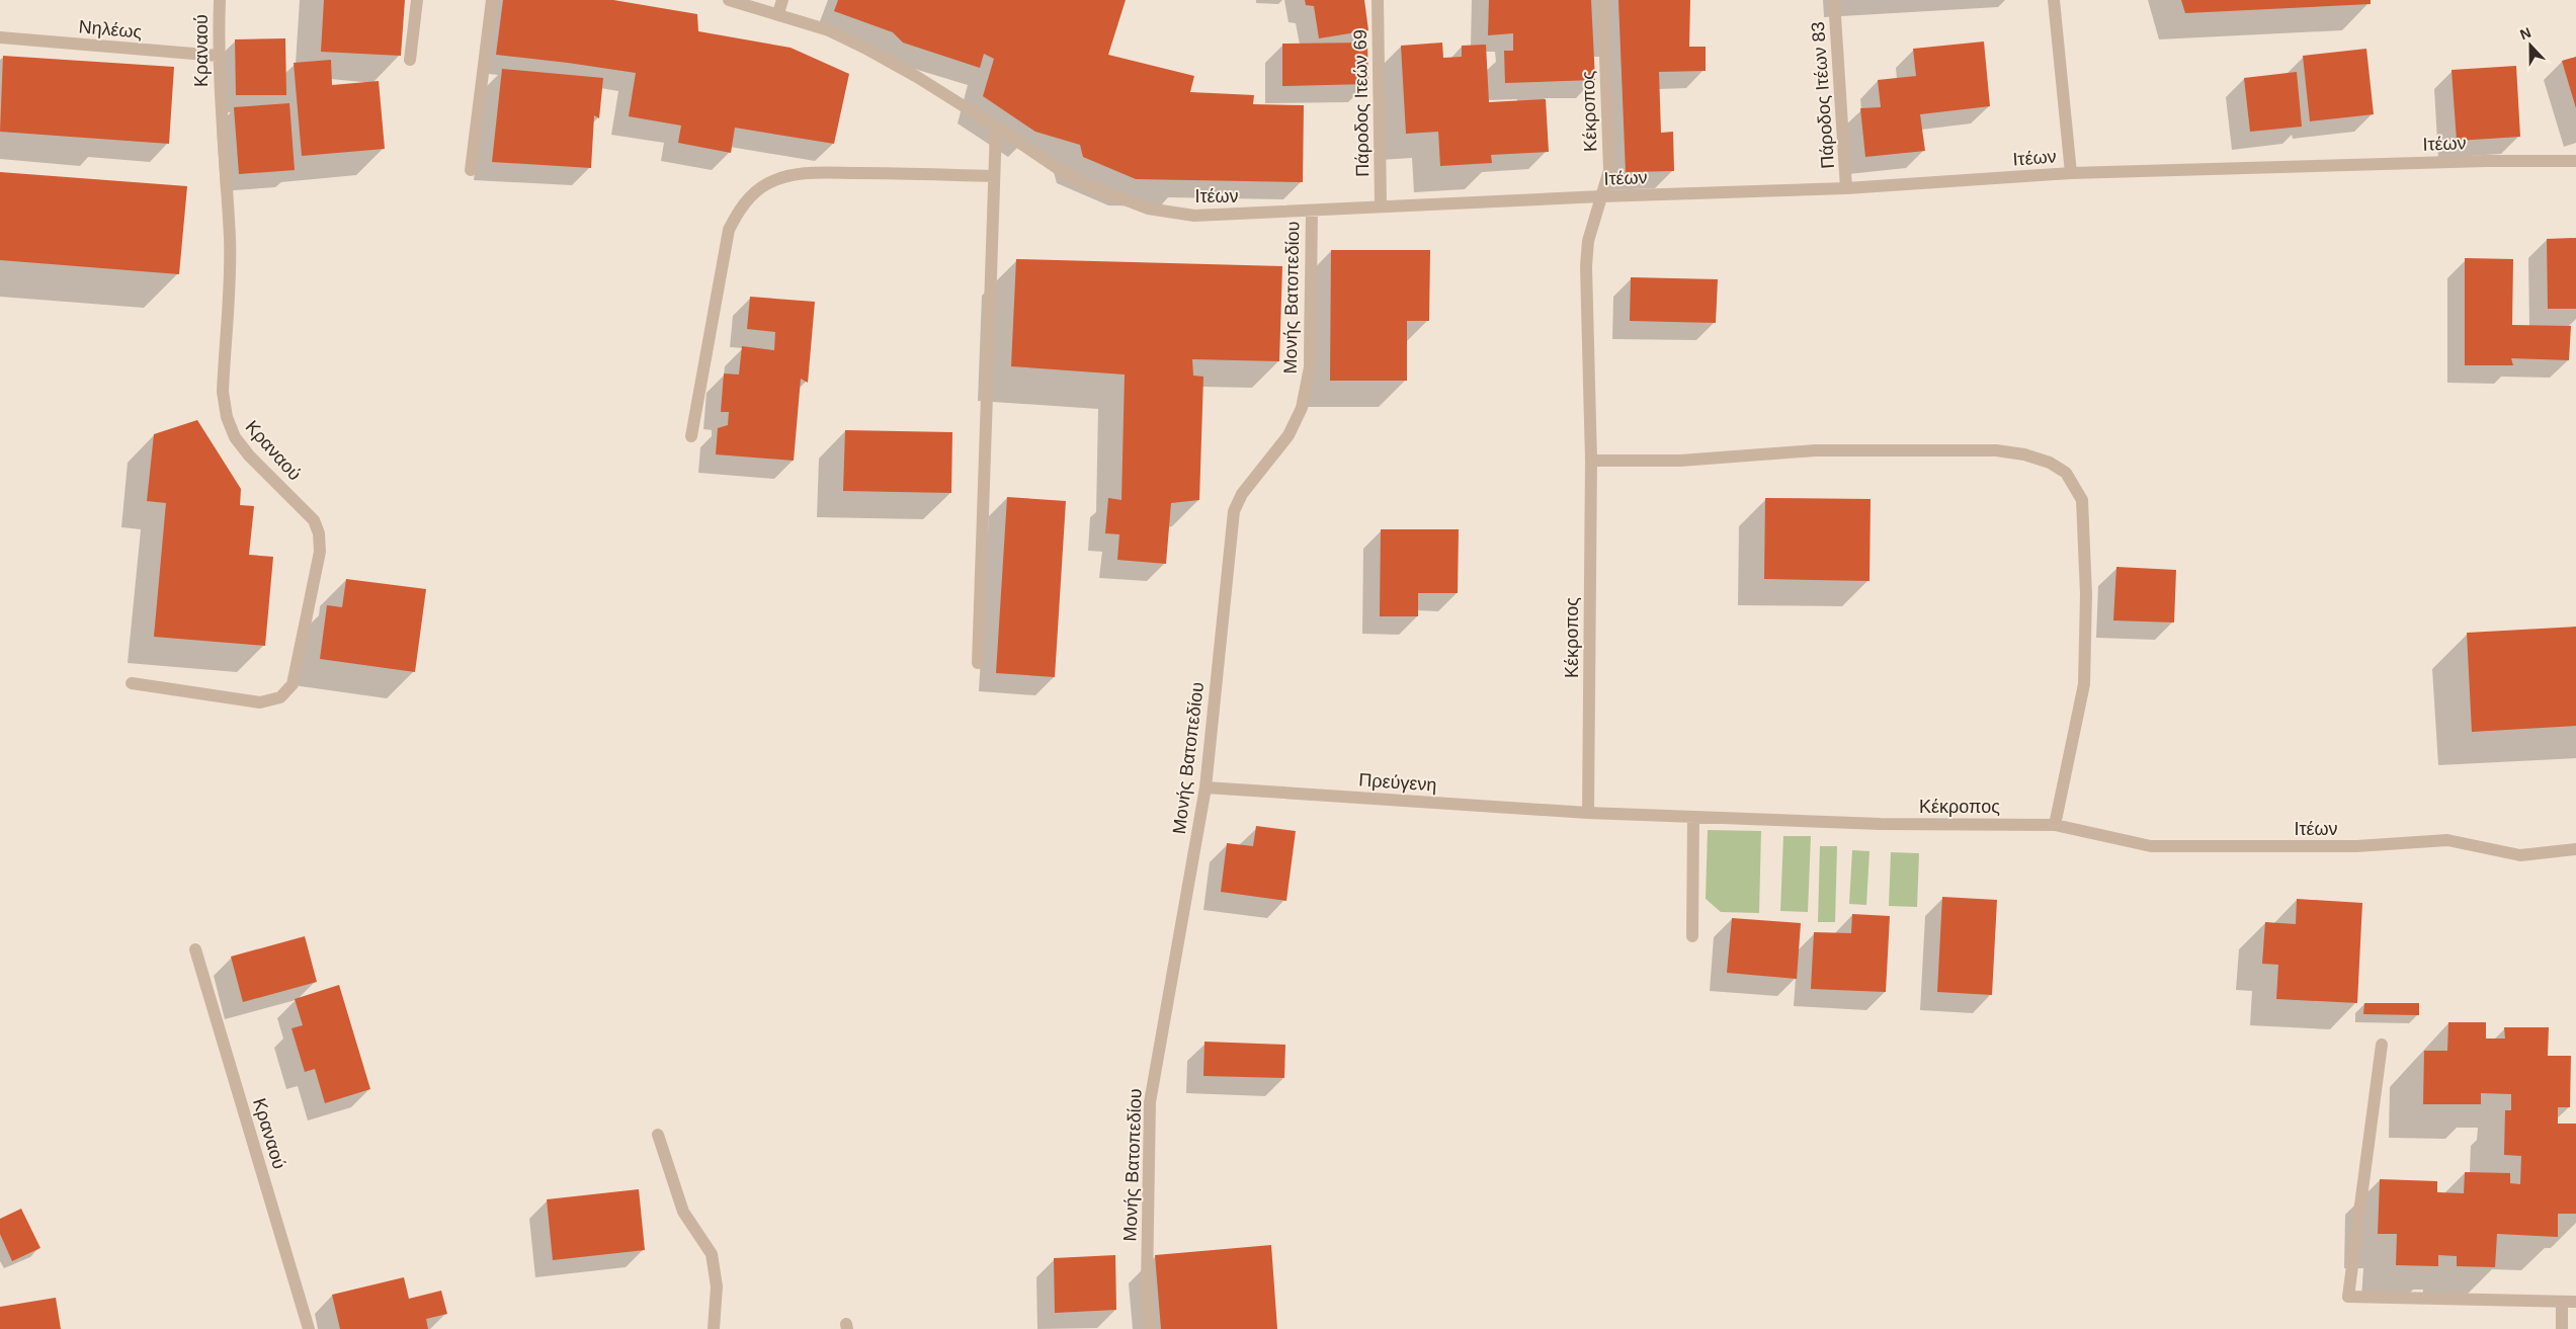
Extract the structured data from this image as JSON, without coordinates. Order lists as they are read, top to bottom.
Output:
{
  "streets": {
    "street": [
      "Νηλέως",
      "Κραναού",
      "Πάροδος Ιτέων 83",
      "Πάροδος Ιτεών 69",
      "Κέκροπος",
      "Ιτέων",
      "Μονής Βατοπεδίου",
      "Πρεύγενη"
    ]
  },
  "crossings": [
    ["Νηλέως", "Κραναού"],
    ["Πάροδος Ιτέων 83", "Ιτέων"],
    ["Πάροδος Ιτεών 69", "Ιτέων"],
    ["Κέκροπος", "Ιτέων"],
    ["Κέκροπος", "Πρεύγενη"],
    ["Ιτέων", "Μονής Βατοπεδίου"],
    ["Μονής Βατοπεδίου", "Πρεύγενη"]
  ],
  "north": "top"
}
